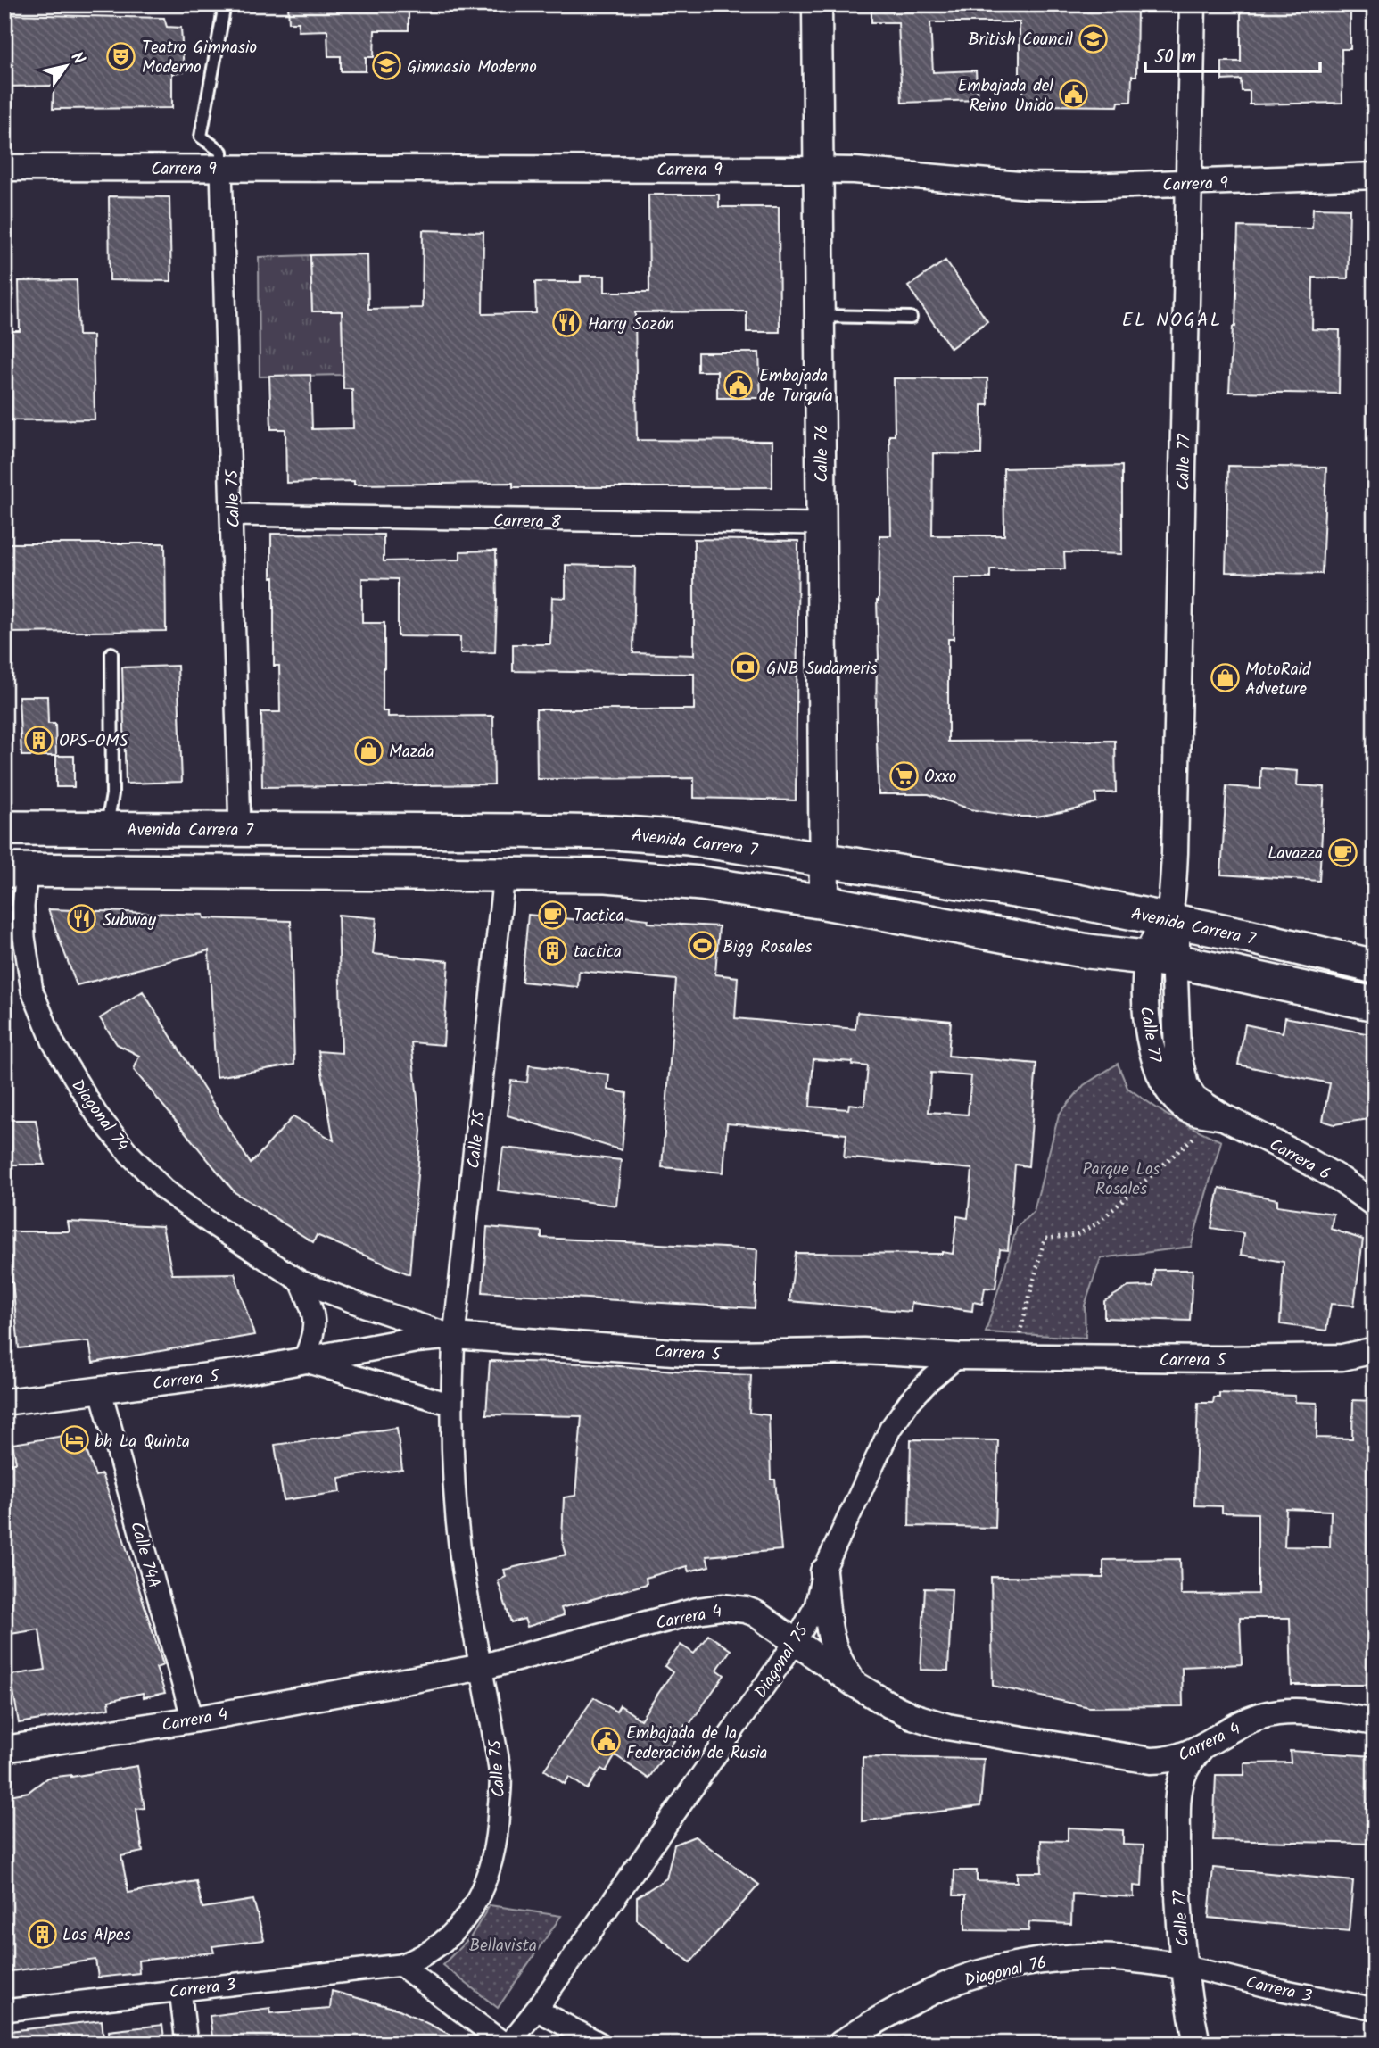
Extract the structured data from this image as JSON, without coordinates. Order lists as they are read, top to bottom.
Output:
{
  "streets": {
    "main road": ["Calle 76", "Avenida Carrera 7"],
    "street": [
      "Carrera 9",
      "Calle 77",
      "Calle 75",
      "Carrera 8",
      "Diagonal 74",
      "Carrera 6",
      "Carrera 5",
      "Calle 74A",
      "Carrera 4",
      "Diagonal 75",
      "Diagonal 76",
      "Carrera 3"
    ]
  },
  "crossings": [
    ["Carrera 9", "Calle 76"],
    ["Carrera 9", "Calle 77"],
    ["Carrera 9", "Calle 75"],
    ["Calle 76", "Carrera 8"],
    ["Calle 76", "Avenida Carrera 7"],
    ["Calle 77", "Avenida Carrera 7"],
    ["Calle 77", "Carrera 6"],
    ["Calle 77", "Carrera 4"],
    ["Calle 77", "Diagonal 76"],
    ["Calle 77", "Carrera 3"],
    ["Calle 75", "Carrera 8"],
    ["Calle 75", "Avenida Carrera 7"],
    ["Calle 75", "Diagonal 74"],
    ["Calle 75", "Carrera 5"],
    ["Calle 75", "Carrera 4"],
    ["Calle 75", "Carrera 3"],
    ["Diagonal 74", "Carrera 5"],
    ["Carrera 5", "Calle 74A"],
    ["Carrera 5", "Diagonal 75"],
    ["Calle 74A", "Carrera 4"],
    ["Carrera 4", "Diagonal 75"],
    ["Diagonal 76", "Carrera 3"]
  ],
  "districts": ["EL NOGAL"],
  "parks": ["Parque Los Rosales", "Bellavista"],
  "places": {
    "school or university": ["British Council", "Gimnasio Moderno"],
    "theatre": ["Teatro Gimnasio Moderno"],
    "public building": ["Embajada del Reino Unido", "Embajada de Turquía", "Embajada de la Federación de Rusia"],
    "restaurant": ["Harry Sazón", "Subway"],
    "bank": ["GNB Sudameris"],
    "shop": ["MotoRaid Adveture", "Mazda"],
    "building": ["OPS-OMS", "tactica", "Los Alpes"],
    "supermarket": ["Oxxo"],
    "cafe": ["Lavazza", "Tactica"],
    "sports": ["Bigg Rosales"],
    "hotel": ["bh La Quinta"]
  },
  "scale_bar": "50 m",
  "north": "top right"
}
